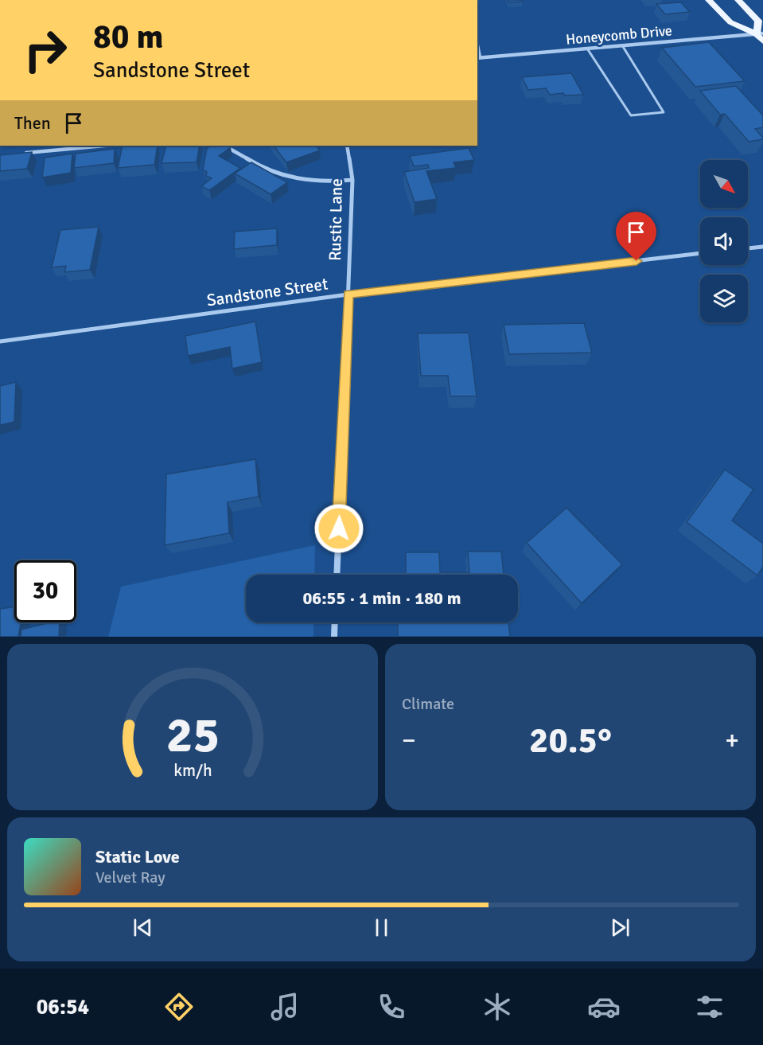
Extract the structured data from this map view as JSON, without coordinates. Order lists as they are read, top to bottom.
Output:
{
  "streets": {
    "street": ["Honeycomb Drive", "Rustic Lane", "Sandstone Street"]
  },
  "crossings": [
    ["Rustic Lane", "Sandstone Street"]
  ],
  "north": "bottom right",
  "page": {
    "turn": ["80 m", "Sandstone Street"],
    "then": "Then",
    "limit": "30",
    "trip": "06:55 · 1 min · 180 m",
    "tile": "Climate",
    "heat": ["−", "20.5°", "+"],
    "song": ["Static Love", "Velvet Ray"],
    "tabs": "06:54",
    "gauge": ["25", "km/h"]
  }
}
